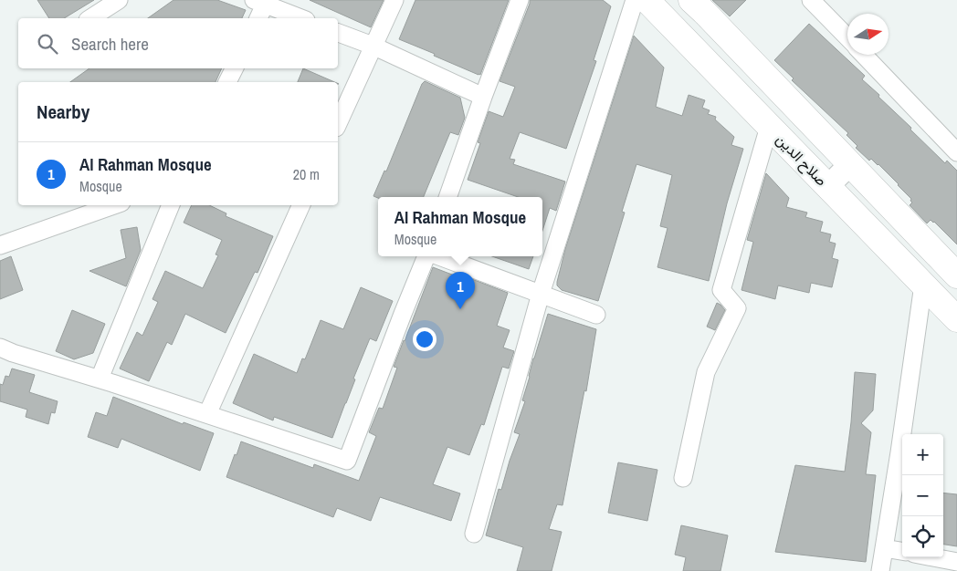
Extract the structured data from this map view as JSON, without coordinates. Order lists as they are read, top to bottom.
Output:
{
  "streets": {
    "highway": ["صلاح الدين"]
  },
  "north": "right",
  "page": {
    "search": "Search here",
    "heading": "Nearby",
    "list": [
      {
        "mark": "1",
        "name": "Al Rahman Mosque",
        "note": "Mosque",
        "value": "20 m"
      }
    ],
    "popup": ["Al Rahman Mosque", "Mosque"],
    "pins": "1",
    "map_buttons": ["+", "−"]
  }
}
